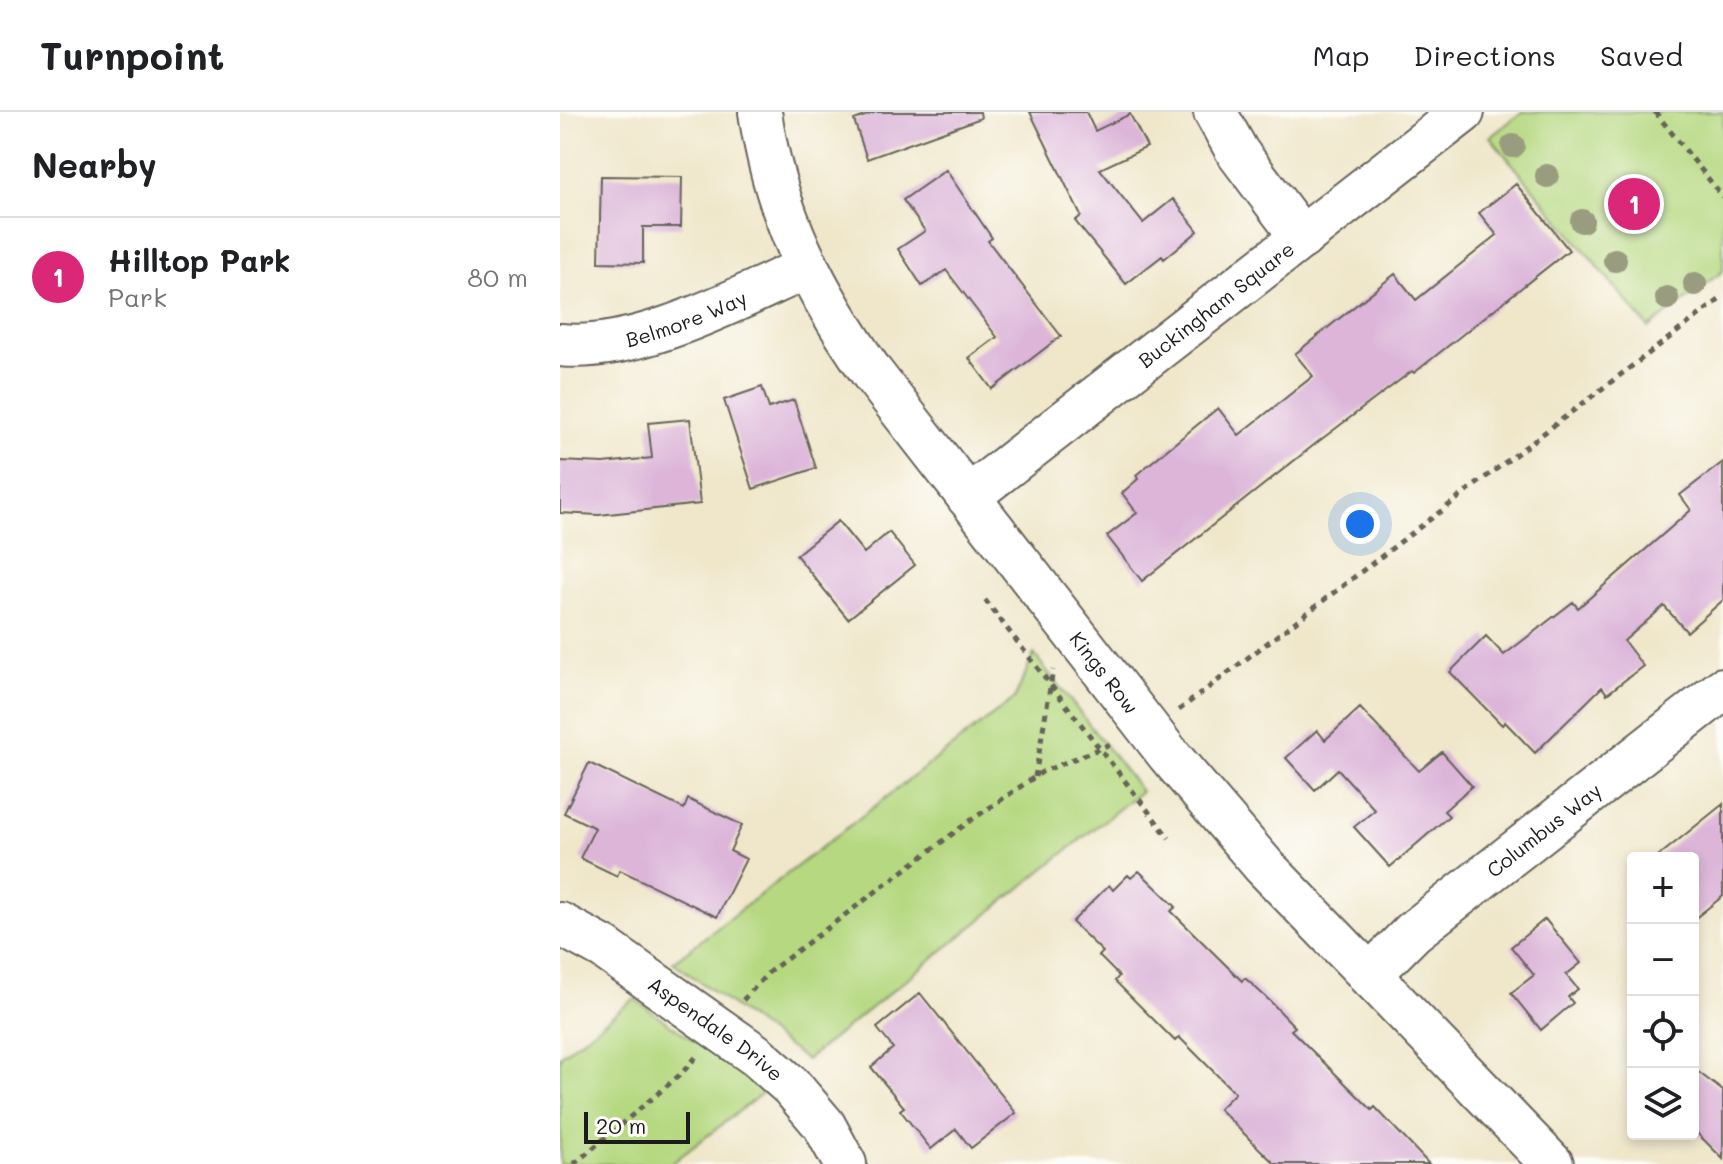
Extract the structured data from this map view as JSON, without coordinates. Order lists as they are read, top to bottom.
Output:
{
  "streets": {
    "street": [
      "Buckingham Square",
      "Belmore Way",
      "Kings Row",
      "Columbus Way",
      "Aspendale Drive"
    ]
  },
  "crossings": [
    ["Buckingham Square", "Kings Row"],
    ["Belmore Way", "Kings Row"],
    ["Kings Row", "Columbus Way"]
  ],
  "scale_bar": "20 m",
  "page": {
    "header": "Turnpoint",
    "nav": ["Map", "Directions", "Saved"],
    "heading": "Nearby",
    "pins": "1",
    "list": [
      {
        "mark": "1",
        "name": "Hilltop Park",
        "note": "Park",
        "value": "80 m"
      }
    ],
    "map_buttons": ["+", "−"],
    "scale": "20 m"
  }
}
